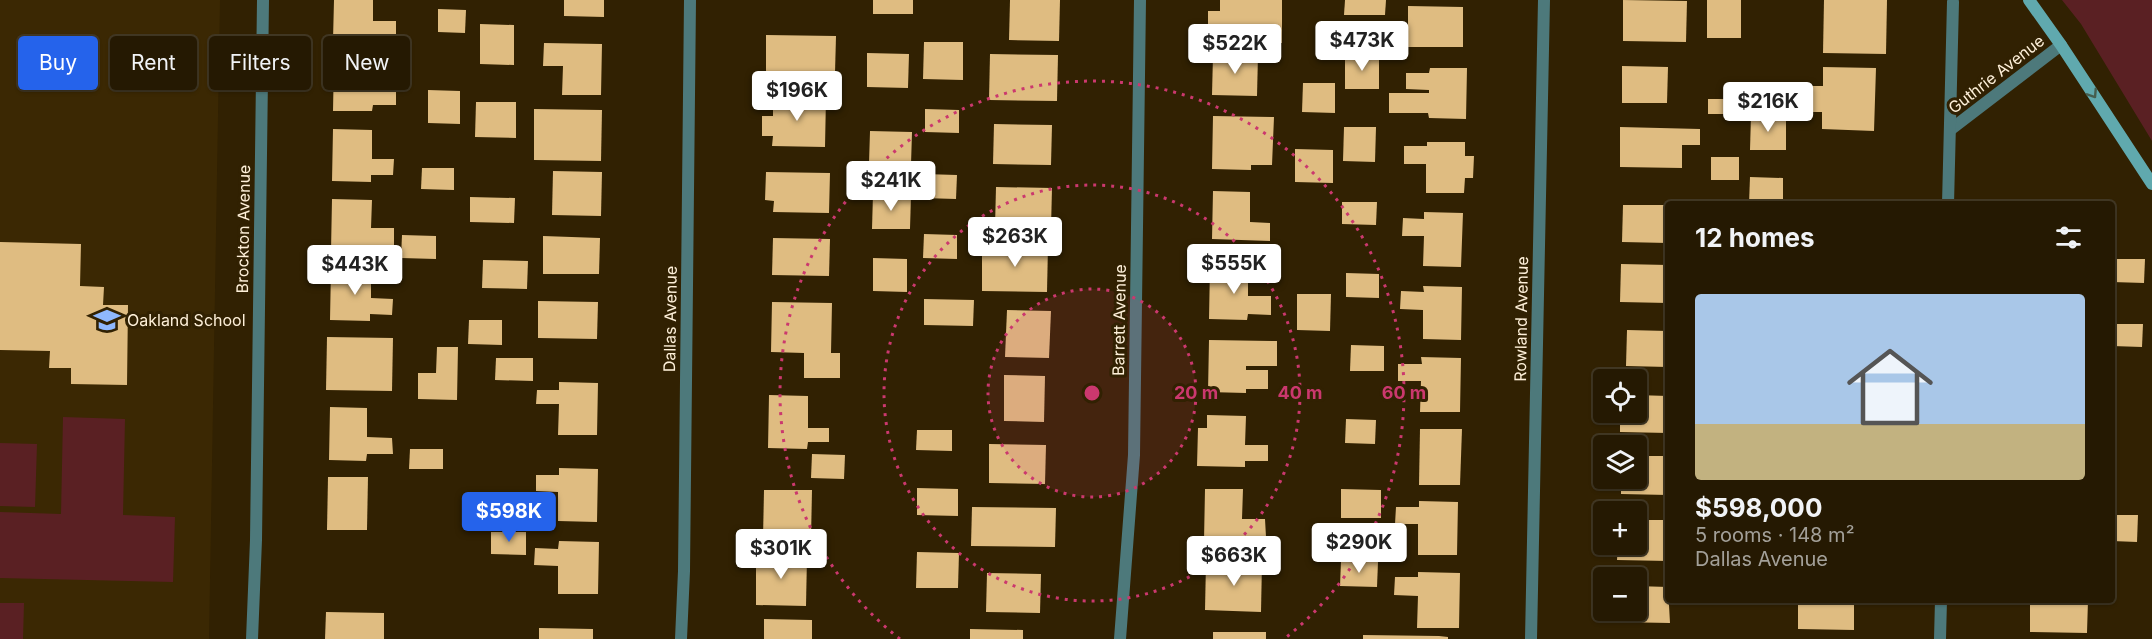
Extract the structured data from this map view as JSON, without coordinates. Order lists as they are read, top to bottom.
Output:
{
  "streets": {
    "street": [
      "Guthrie Avenue",
      "Brockton Avenue",
      "Dallas Avenue",
      "Rowland Avenue",
      "Barrett Avenue"
    ]
  },
  "places": {
    "school or university": ["Oakland School"]
  },
  "page": {
    "price": [
      "$473K",
      "$522K",
      "$196K",
      "$216K",
      "$241K",
      "$263K",
      "$555K",
      "$443K",
      "$598K",
      "$290K",
      "$301K",
      "$663K"
    ],
    "chip": [
      "Buy",
      "Rent",
      "Filters",
      "New"
    ],
    "heading": "12 homes",
    "list": [
      {
        "name": "$598,000",
        "note": "5 rooms · 148 m² · Dallas Avenue"
      }
    ],
    "map_buttons": ["+", "−"]
  },
  "rings": ["20 m", "40 m", "60 m"]
}
